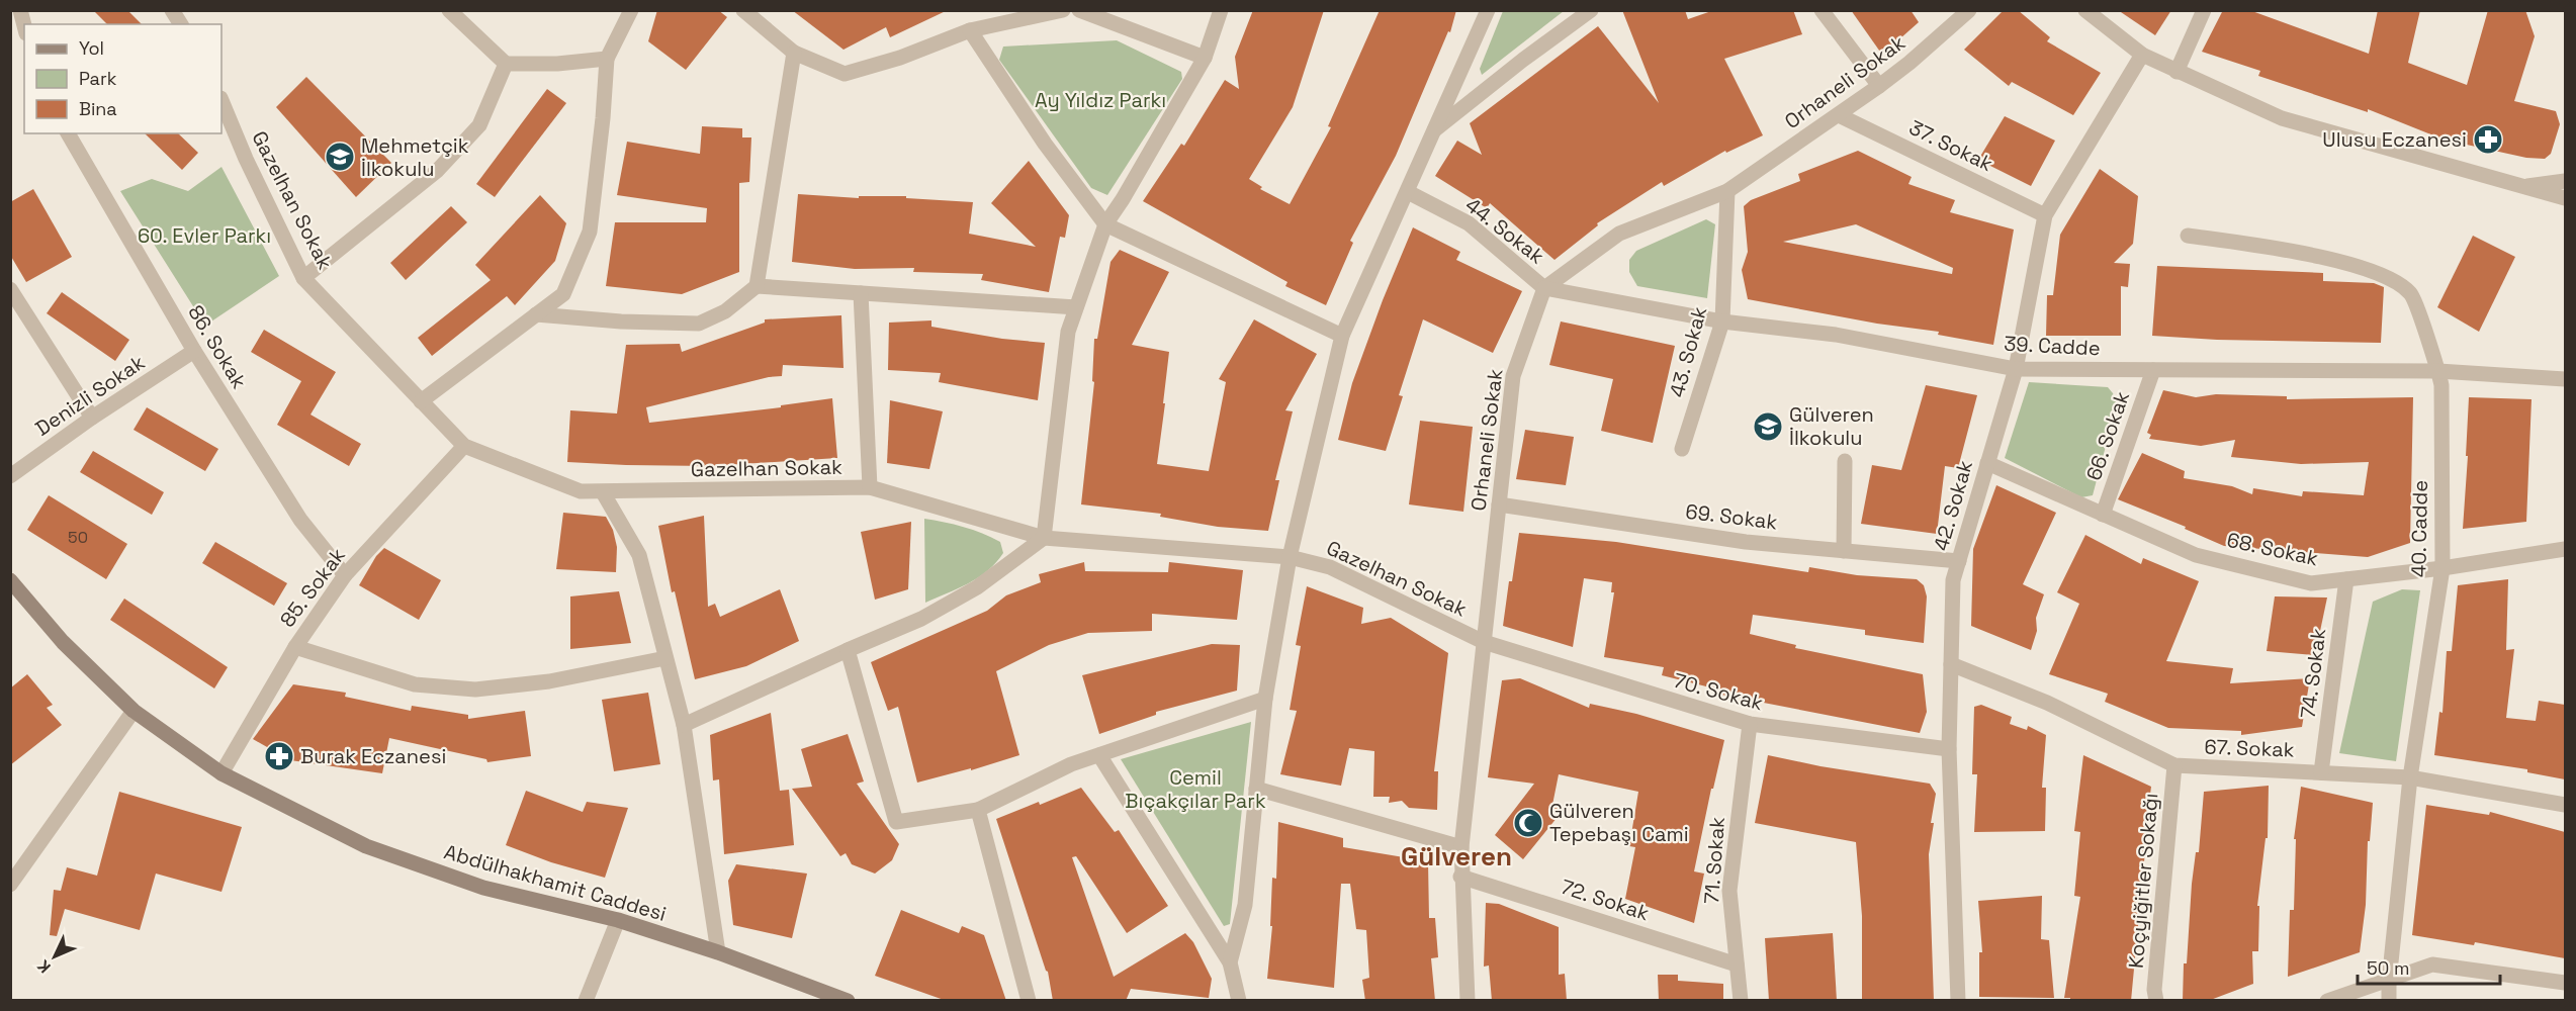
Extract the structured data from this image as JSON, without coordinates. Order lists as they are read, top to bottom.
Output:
{
  "streets": {
    "main road": ["Abdülhakhamit Caddesi"],
    "street": [
      "Orhaneli Sokak",
      "37. Sokak",
      "Gazelhan Sokak",
      "44. Sokak",
      "39. Cadde",
      "86. Sokak",
      "43. Sokak",
      "Denizli Sokak",
      "66. Sokak",
      "42. Sokak",
      "69. Sokak",
      "40. Cadde",
      "68. Sokak",
      "85. Sokak",
      "74. Sokak",
      "70. Sokak",
      "67. Sokak",
      "71. Sokak",
      "Koçyiğitler Sokağı",
      "72. Sokak"
    ]
  },
  "crossings": [
    ["Orhaneli Sokak", "37. Sokak"],
    ["Orhaneli Sokak", "Gazelhan Sokak"],
    ["Orhaneli Sokak", "44. Sokak"],
    ["Orhaneli Sokak", "39. Cadde"],
    ["Orhaneli Sokak", "43. Sokak"],
    ["Orhaneli Sokak", "69. Sokak"],
    ["Orhaneli Sokak", "70. Sokak"],
    ["Orhaneli Sokak", "72. Sokak"],
    ["37. Sokak", "42. Sokak"],
    ["Gazelhan Sokak", "85. Sokak"],
    ["Gazelhan Sokak", "70. Sokak"],
    ["44. Sokak", "39. Cadde"],
    ["39. Cadde", "43. Sokak"],
    ["39. Cadde", "66. Sokak"],
    ["39. Cadde", "42. Sokak"],
    ["39. Cadde", "40. Cadde"],
    ["86. Sokak", "Denizli Sokak"],
    ["86. Sokak", "85. Sokak"],
    ["66. Sokak", "68. Sokak"],
    ["42. Sokak", "69. Sokak"],
    ["42. Sokak", "68. Sokak"],
    ["42. Sokak", "70. Sokak"],
    ["42. Sokak", "67. Sokak"],
    ["40. Cadde", "68. Sokak"],
    ["40. Cadde", "67. Sokak"],
    ["68. Sokak", "74. Sokak"],
    ["85. Sokak", "Abdülhakhamit Caddesi"],
    ["74. Sokak", "67. Sokak"],
    ["70. Sokak", "71. Sokak"],
    ["67. Sokak", "Koçyiğitler Sokağı"],
    ["71. Sokak", "72. Sokak"]
  ],
  "districts": ["Gülveren"],
  "parks": ["Ay Yıldız Parkı", "60. Evler Parkı", "Cemil Bıçakçılar Park"],
  "places": {
    "pharmacy": ["Ulusu Eczanesi", "Burak Eczanesi"],
    "school or university": ["Mehmetçik İlkokulu", "Gülveren İlkokulu"],
    "mosque": ["Gülveren Tepebaşı Cami"]
  },
  "house_numbers": ["50"],
  "legend": ["Yol", "Park", "Bina"],
  "scale_bar": "50 m",
  "north": "bottom left"
}
